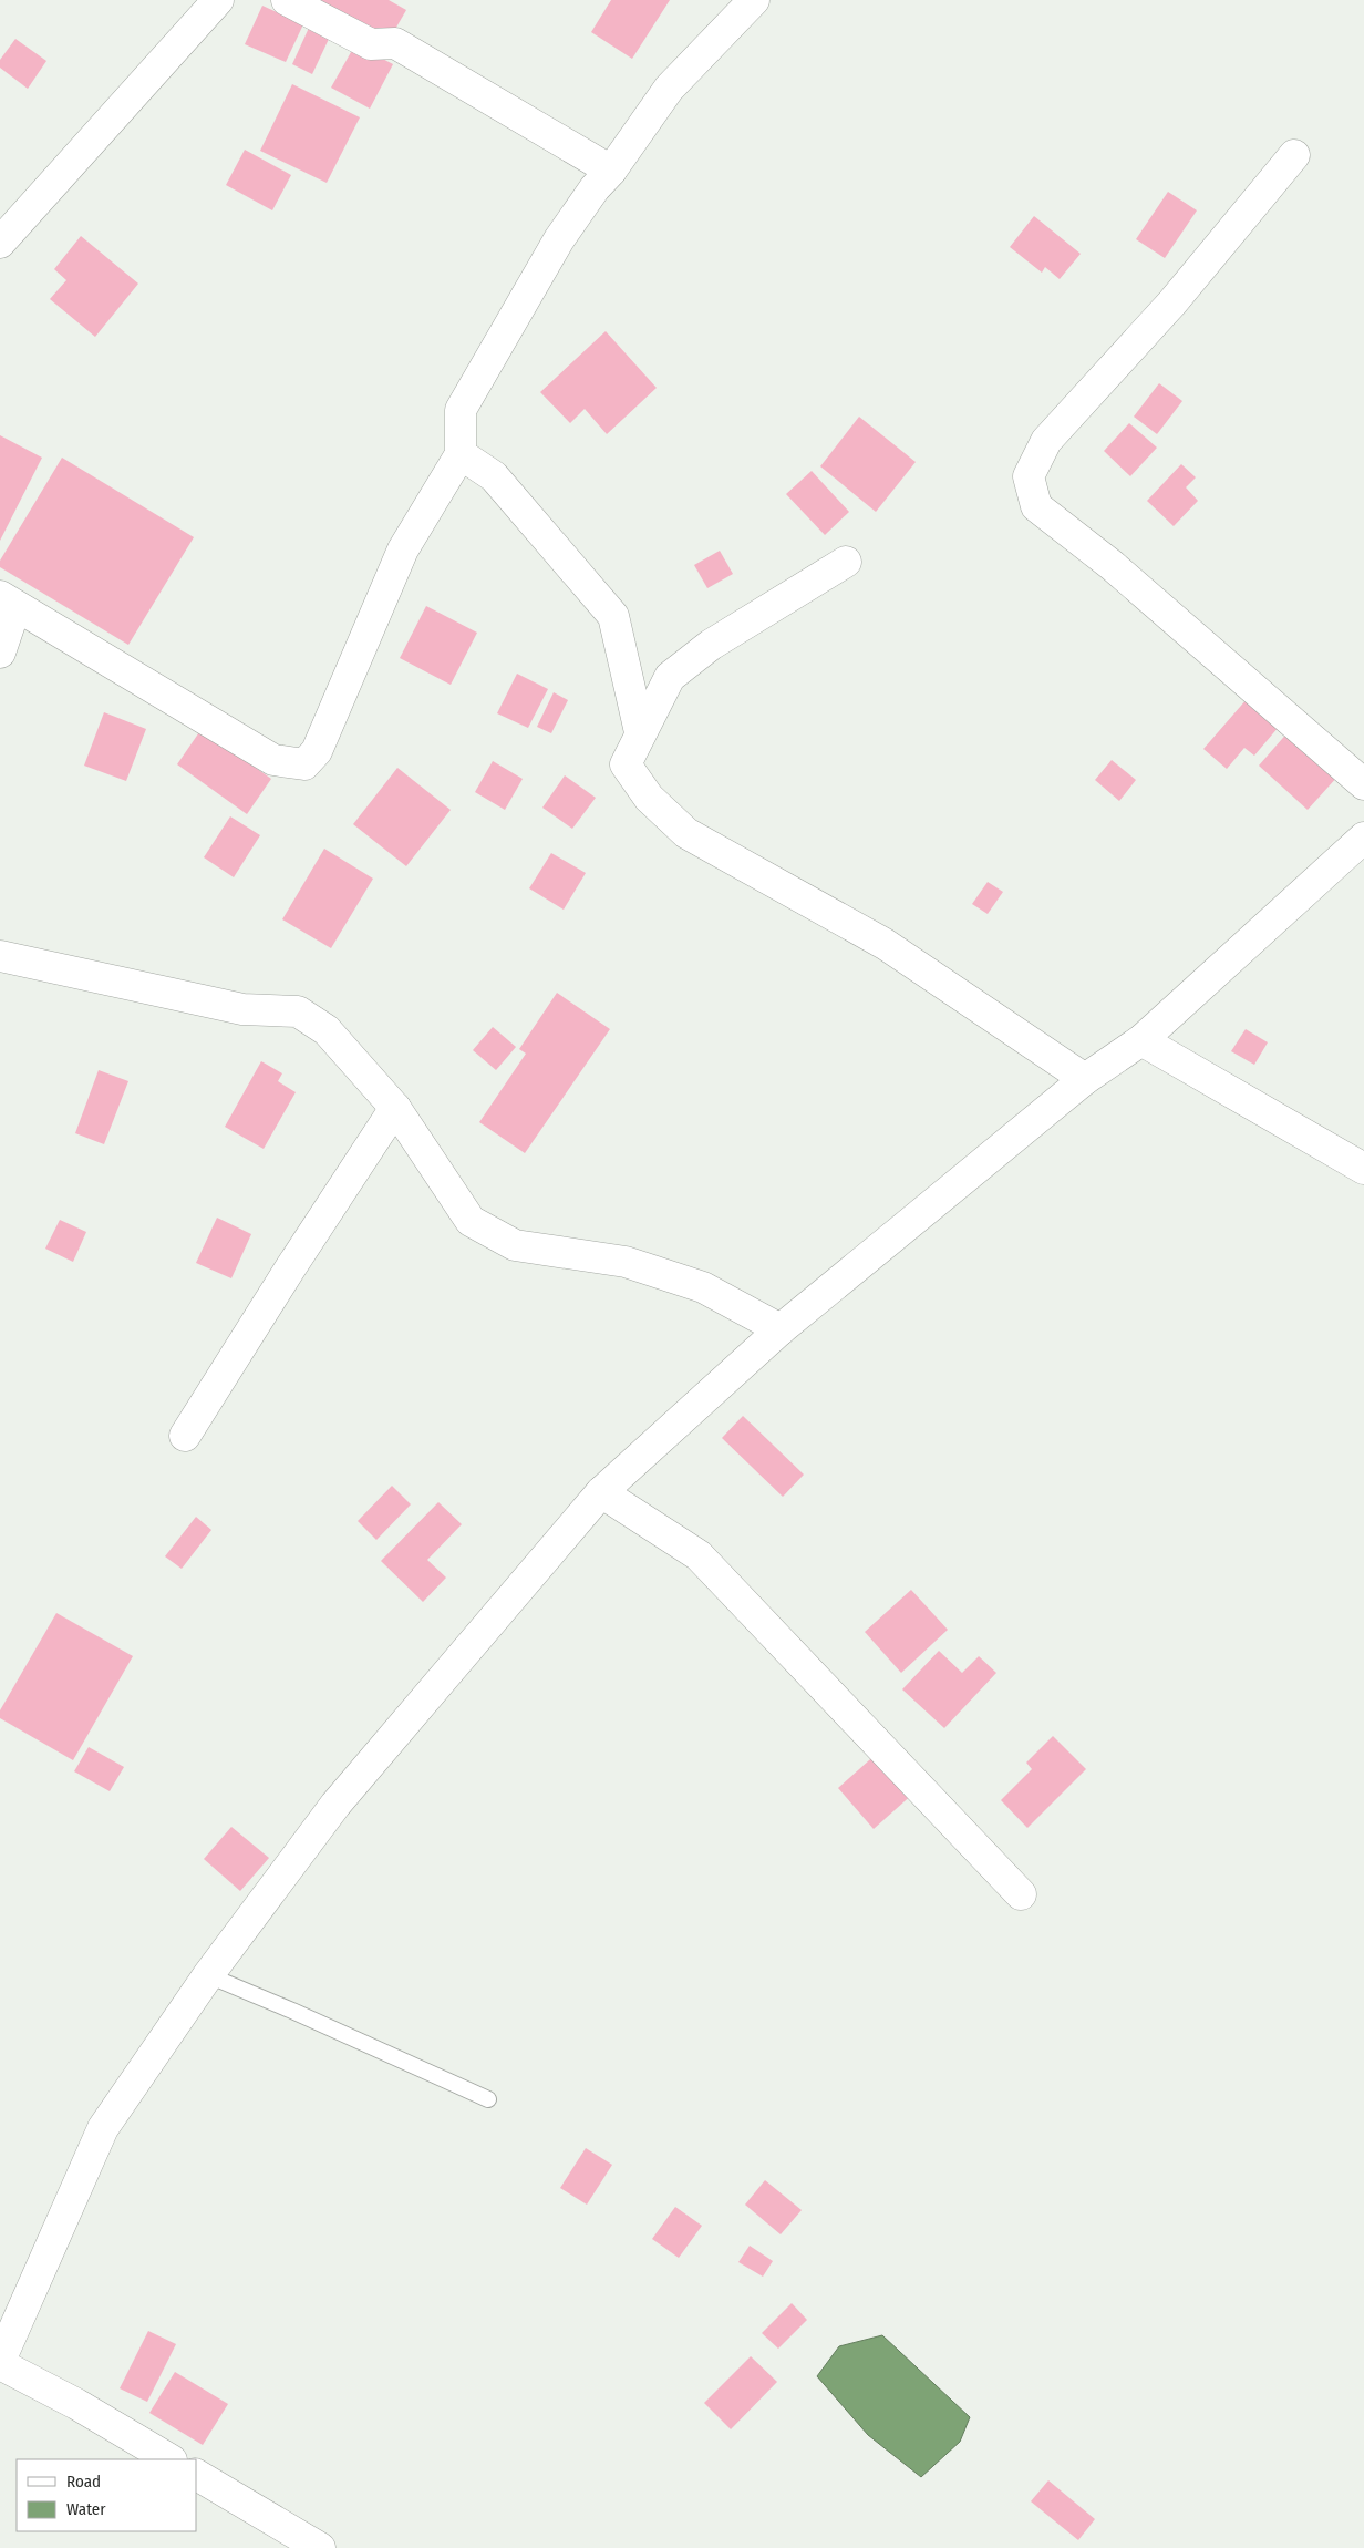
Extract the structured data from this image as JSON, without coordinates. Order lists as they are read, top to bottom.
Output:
{
  "legend": ["Road", "Water"]
}
